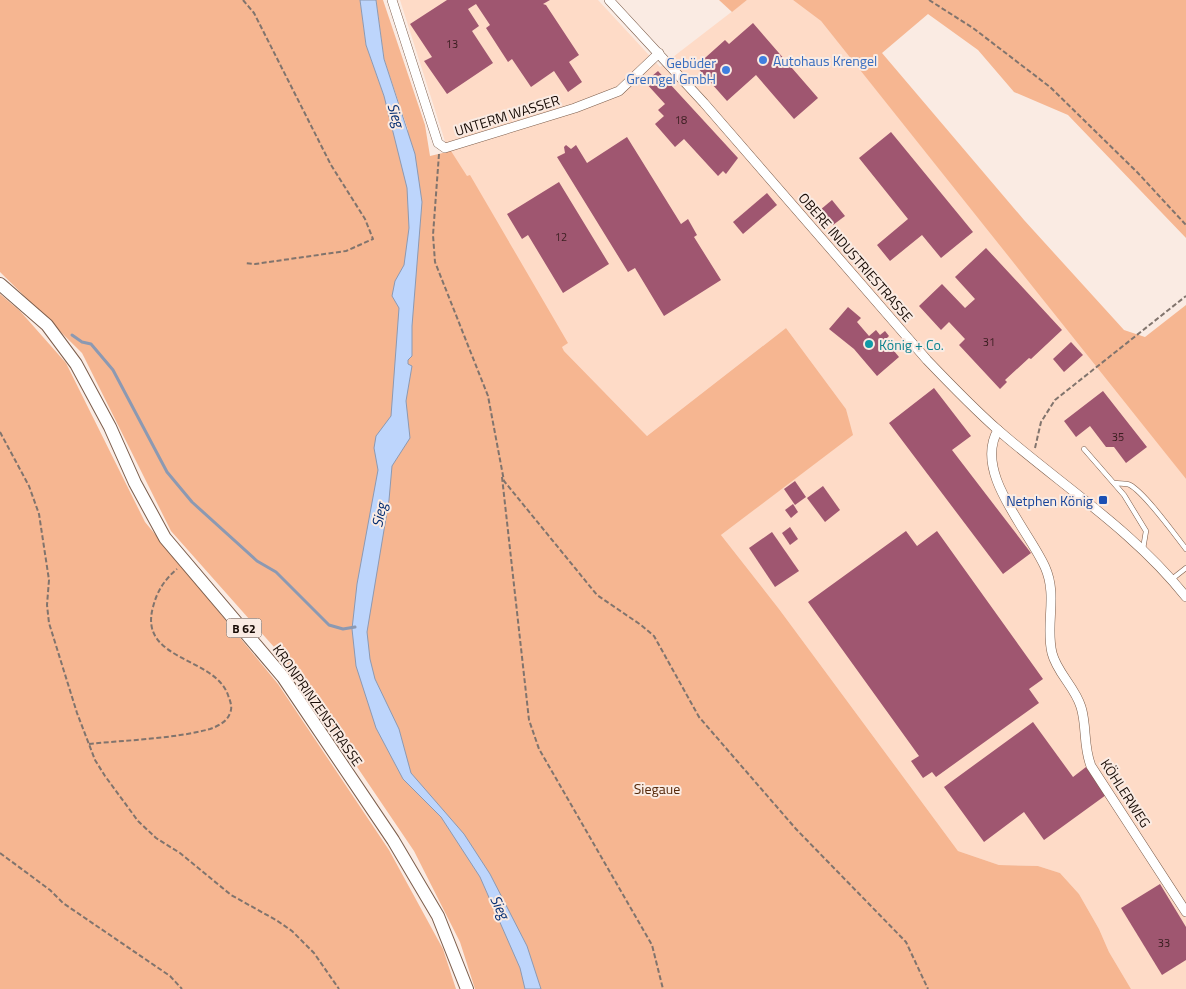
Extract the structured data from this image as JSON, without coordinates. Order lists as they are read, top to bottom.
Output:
{
  "streets": {
    "main road": ["B 62", "KRONPRINZENSTRASSE"],
    "street": ["UNTERM WASSER", "OBERE INDUSTRIESTRASSE", "KÖHLERWEG"]
  },
  "crossings": [
    ["UNTERM WASSER", "OBERE INDUSTRIESTRASSE"],
    ["OBERE INDUSTRIESTRASSE", "KÖHLERWEG"]
  ],
  "water": ["Sieg"],
  "parks": ["Siegaue"],
  "places": {
    "other": ["Autohaus Krengel", "Gebüder Gremgel GmbH", "König + Co."],
    "transit": ["Netphen König"]
  },
  "house_numbers": [
    "13",
    "18",
    "12",
    "31",
    "35",
    "33"
  ]
}
